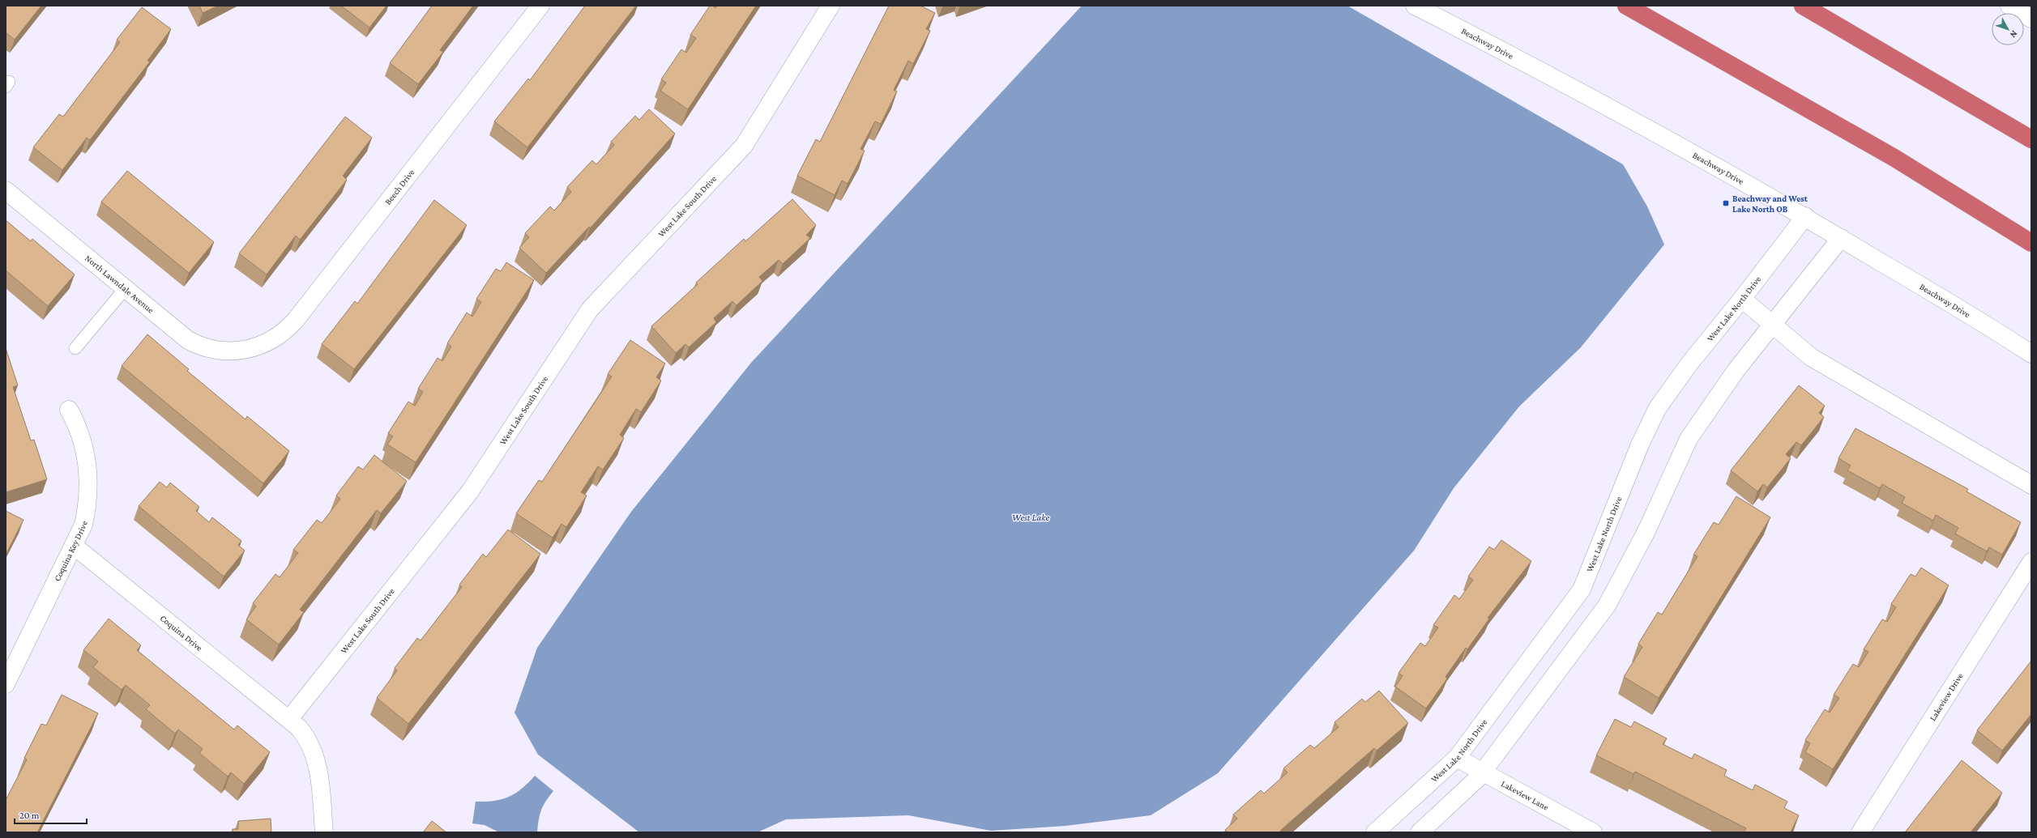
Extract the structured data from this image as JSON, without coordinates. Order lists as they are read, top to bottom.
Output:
{
  "streets": {
    "street": [
      "Beachway Drive",
      "Beech Drive",
      "West Lake South Drive",
      "North Lawndale Avenue",
      "West Lake North Drive",
      "Coquina Key Drive",
      "Coquina Drive",
      "Lakeview Drive",
      "Lakeview Lane"
    ]
  },
  "crossings": [
    ["Beachway Drive", "West Lake North Drive"],
    ["Beech Drive", "North Lawndale Avenue"],
    ["West Lake South Drive", "Coquina Drive"],
    ["West Lake North Drive", "Lakeview Lane"],
    ["Coquina Key Drive", "Coquina Drive"]
  ],
  "water": ["West Lake"],
  "places": {
    "transit": ["Beachway and West Lake North OB"]
  },
  "scale_bar": "20 m",
  "north": "bottom right"
}
